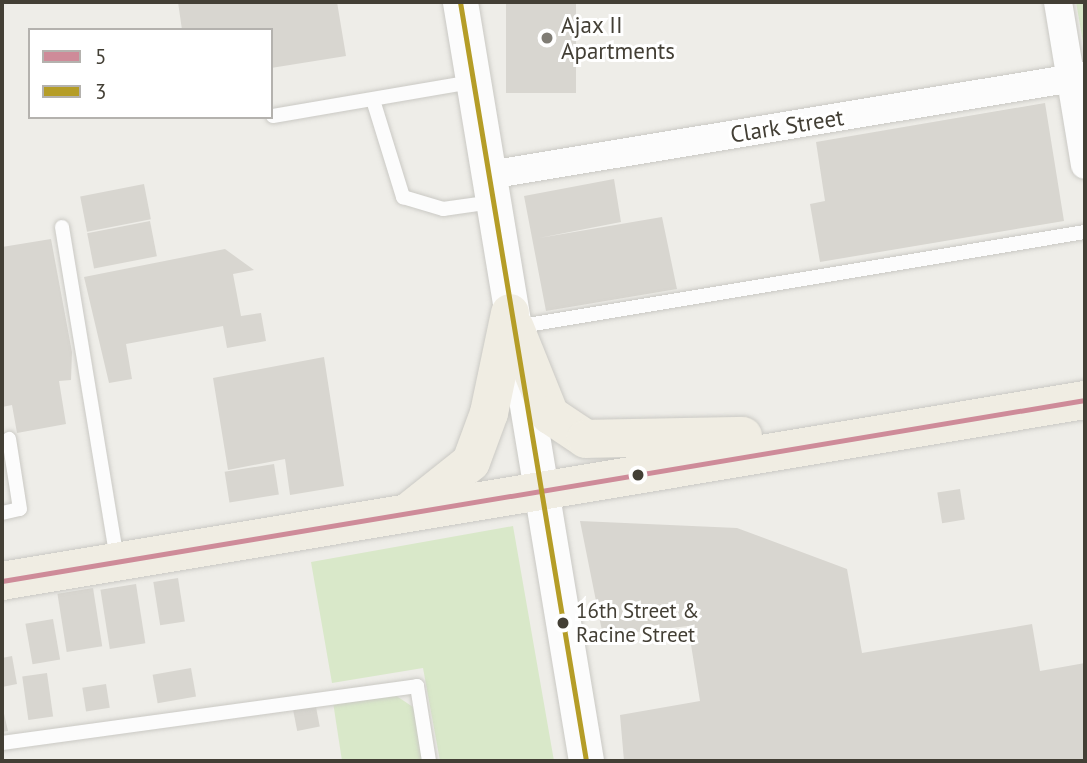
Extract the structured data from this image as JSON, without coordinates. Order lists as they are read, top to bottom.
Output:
{
  "streets": {
    "street": ["Clark Street"]
  },
  "places": ["Ajax II Apartments", "16th Street & Racine Street"],
  "lines": ["transit line 3", "transit line 5"],
  "legend": ["5", "3"]
}
